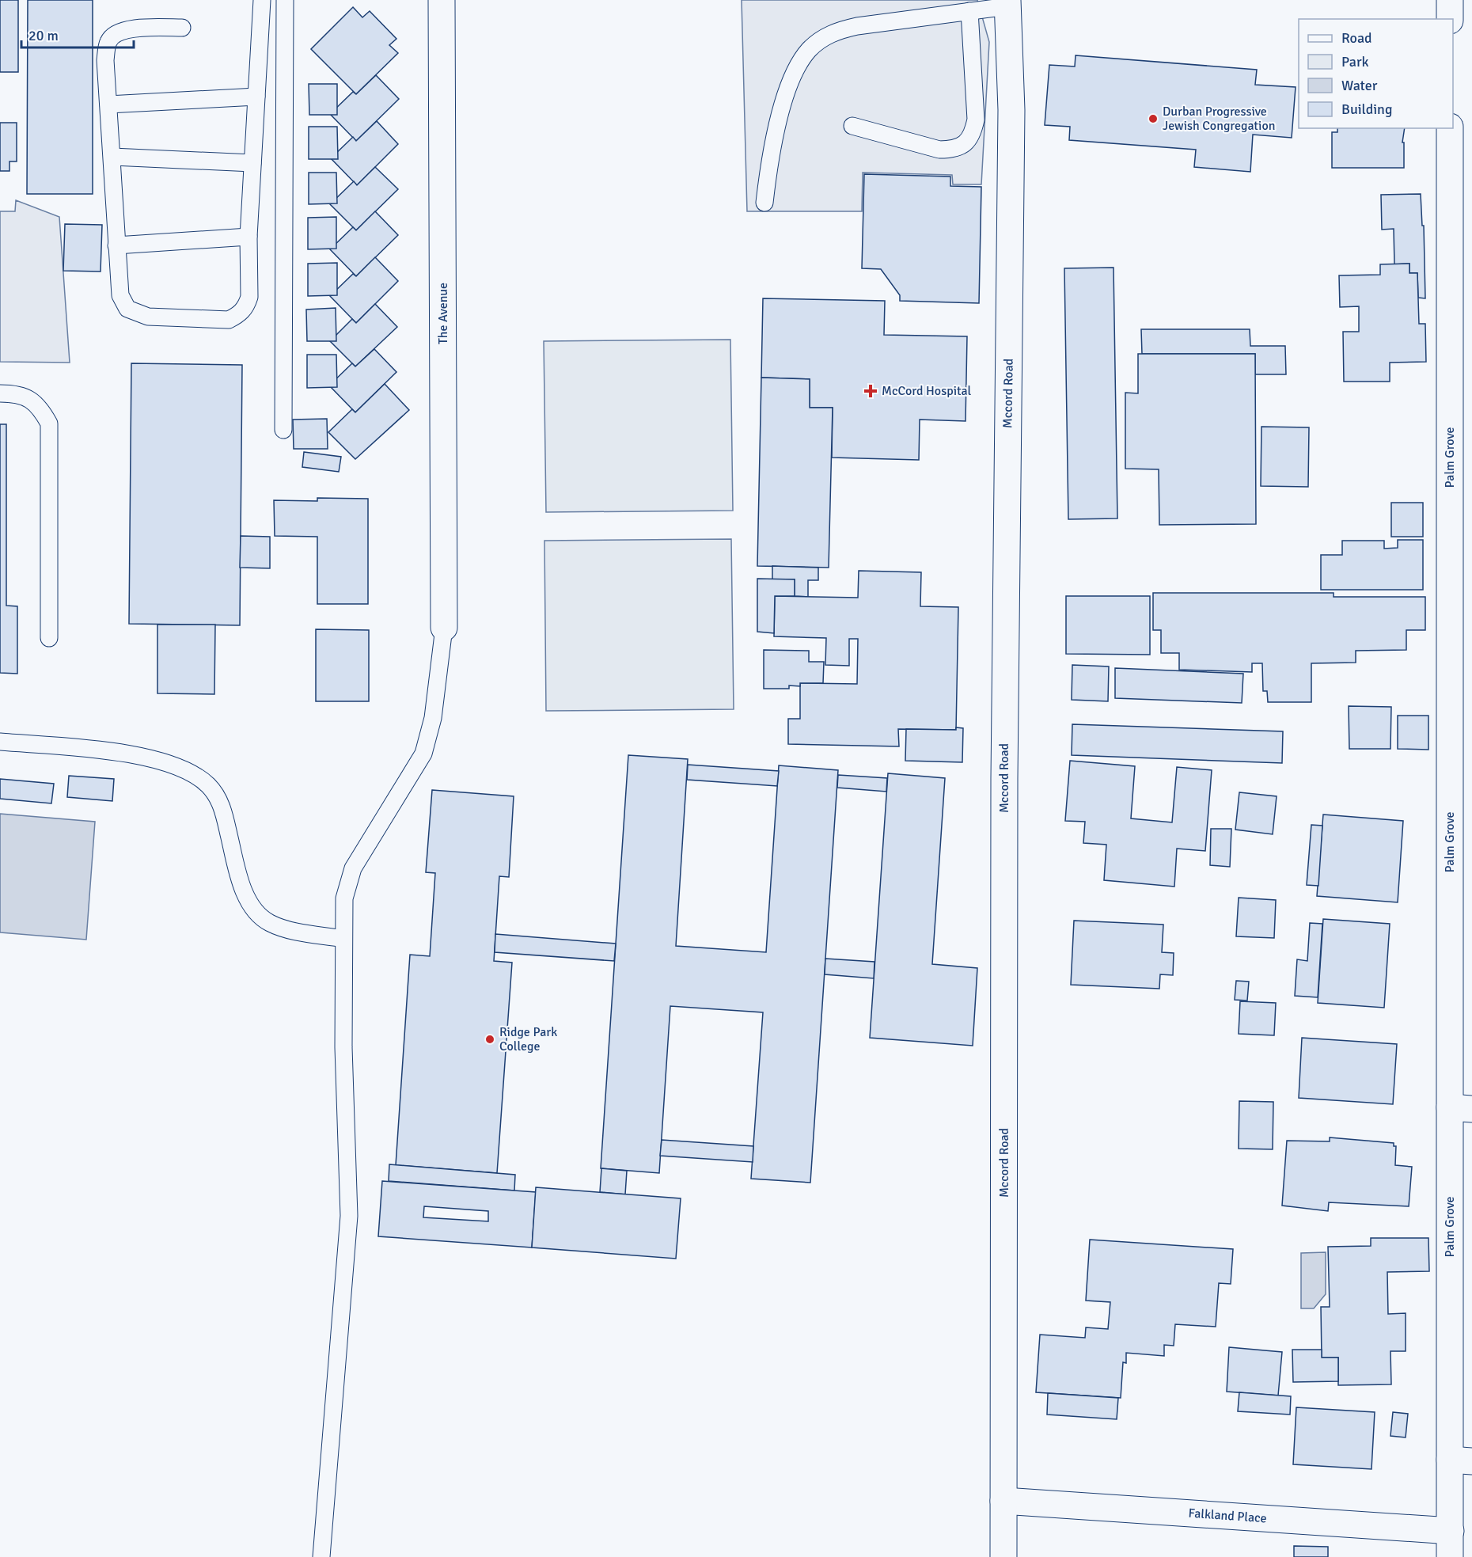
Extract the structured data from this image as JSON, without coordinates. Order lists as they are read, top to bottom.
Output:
{
  "streets": {
    "street": [
      "The Avenue",
      "Mccord Road",
      "Palm Grove",
      "Falkland Place"
    ]
  },
  "crossings": [
    ["Mccord Road", "Falkland Place"],
    ["Palm Grove", "Falkland Place"]
  ],
  "places": {
    "other": ["Durban Progressive Jewish Congregation", "Ridge Park College"],
    "health": ["McCord Hospital"]
  },
  "legend": [
    "Road",
    "Park",
    "Water",
    "Building"
  ],
  "scale_bar": "20 m"
}
